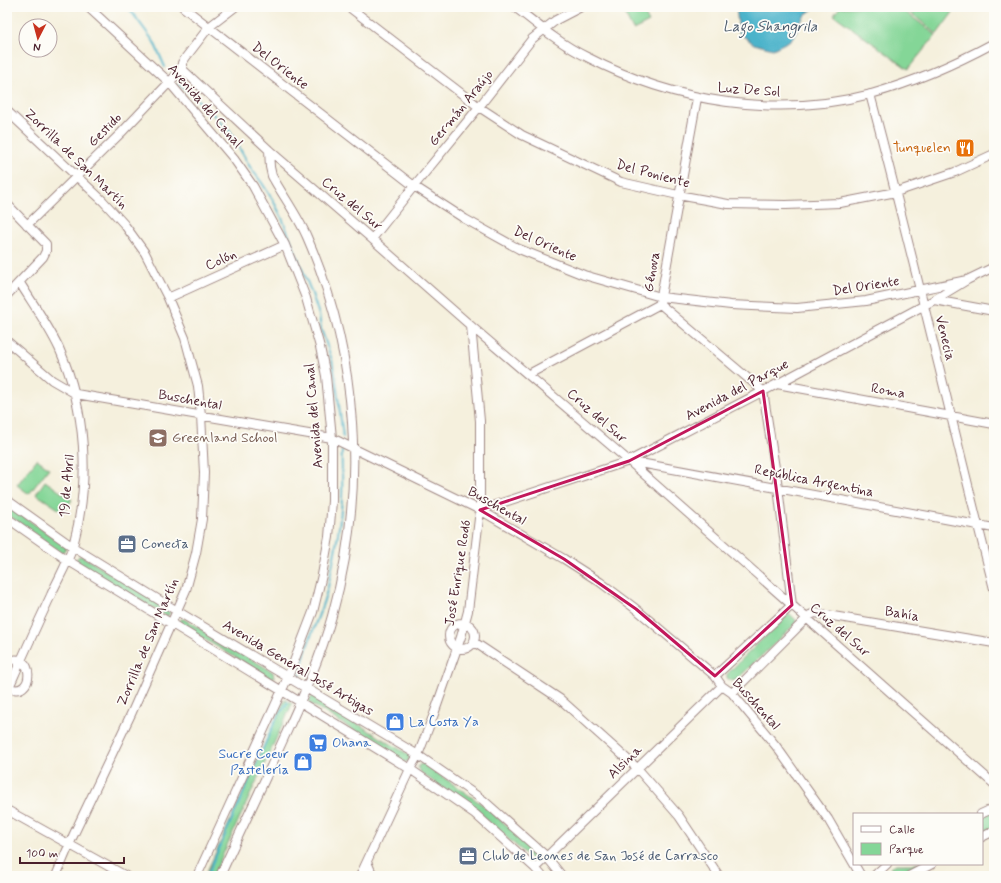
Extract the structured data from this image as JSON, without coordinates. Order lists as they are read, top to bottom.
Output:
{
  "streets": {
    "street": [
      "Del Oriente",
      "Luz De Sol",
      "Avenida del Canal",
      "Germán Araújo",
      "Gestido",
      "Zorrilla de San Martín",
      "Del Poniente",
      "Cruz del Sur",
      "Colón",
      "Génova",
      "Venecia",
      "Avenida del Parque",
      "Roma",
      "Buschental",
      "República Argentina",
      "19 de Abril",
      "José Enrique Rodó",
      "Bahía",
      "Avenida General José Artigas",
      "Alsina"
    ]
  },
  "crossings": [
    ["Del Oriente", "Germán Araújo"],
    ["Del Oriente", "Gestido"],
    ["Del Oriente", "Génova"],
    ["Del Oriente", "Venecia"],
    ["Del Oriente", "Avenida del Parque"],
    ["Luz De Sol", "Germán Araújo"],
    ["Luz De Sol", "Génova"],
    ["Luz De Sol", "Venecia"],
    ["Avenida del Canal", "Gestido"],
    ["Avenida del Canal", "Colón"],
    ["Avenida del Canal", "Buschental"],
    ["Avenida del Canal", "Avenida General José Artigas"],
    ["Germán Araújo", "Del Poniente"],
    ["Germán Araújo", "Cruz del Sur"],
    ["Gestido", "Zorrilla de San Martín"],
    ["Gestido", "Cruz del Sur"],
    ["Zorrilla de San Martín", "Colón"],
    ["Zorrilla de San Martín", "Buschental"],
    ["Zorrilla de San Martín", "Avenida General José Artigas"],
    ["Del Poniente", "Génova"],
    ["Del Poniente", "Venecia"],
    ["Cruz del Sur", "Génova"],
    ["Cruz del Sur", "Avenida del Parque"],
    ["Cruz del Sur", "República Argentina"],
    ["Cruz del Sur", "José Enrique Rodó"],
    ["Cruz del Sur", "Bahía"],
    ["Venecia", "Avenida del Parque"],
    ["Venecia", "Roma"],
    ["Venecia", "República Argentina"],
    ["Avenida del Parque", "Roma"],
    ["Avenida del Parque", "Buschental"],
    ["Avenida del Parque", "República Argentina"],
    ["Avenida del Parque", "José Enrique Rodó"],
    ["Buschental", "19 de Abril"],
    ["Buschental", "José Enrique Rodó"],
    ["Buschental", "Alsina"],
    ["19 de Abril", "Avenida General José Artigas"],
    ["José Enrique Rodó", "Avenida General José Artigas"],
    ["Avenida General José Artigas", "Alsina"]
  ],
  "water": ["Lago Shangrila"],
  "places": {
    "restaurant": ["Tunquelen"],
    "school or university": ["Greenland School"],
    "office": ["Conecta", "Club de Leones de San José de Carrasco"],
    "shop": ["La Costa Ya", "Sucre Coeur Pastelería"],
    "supermarket": ["Ohana"]
  },
  "legend": ["Calle", "Parque"],
  "scale_bar": "100 m",
  "north": "bottom"
}
